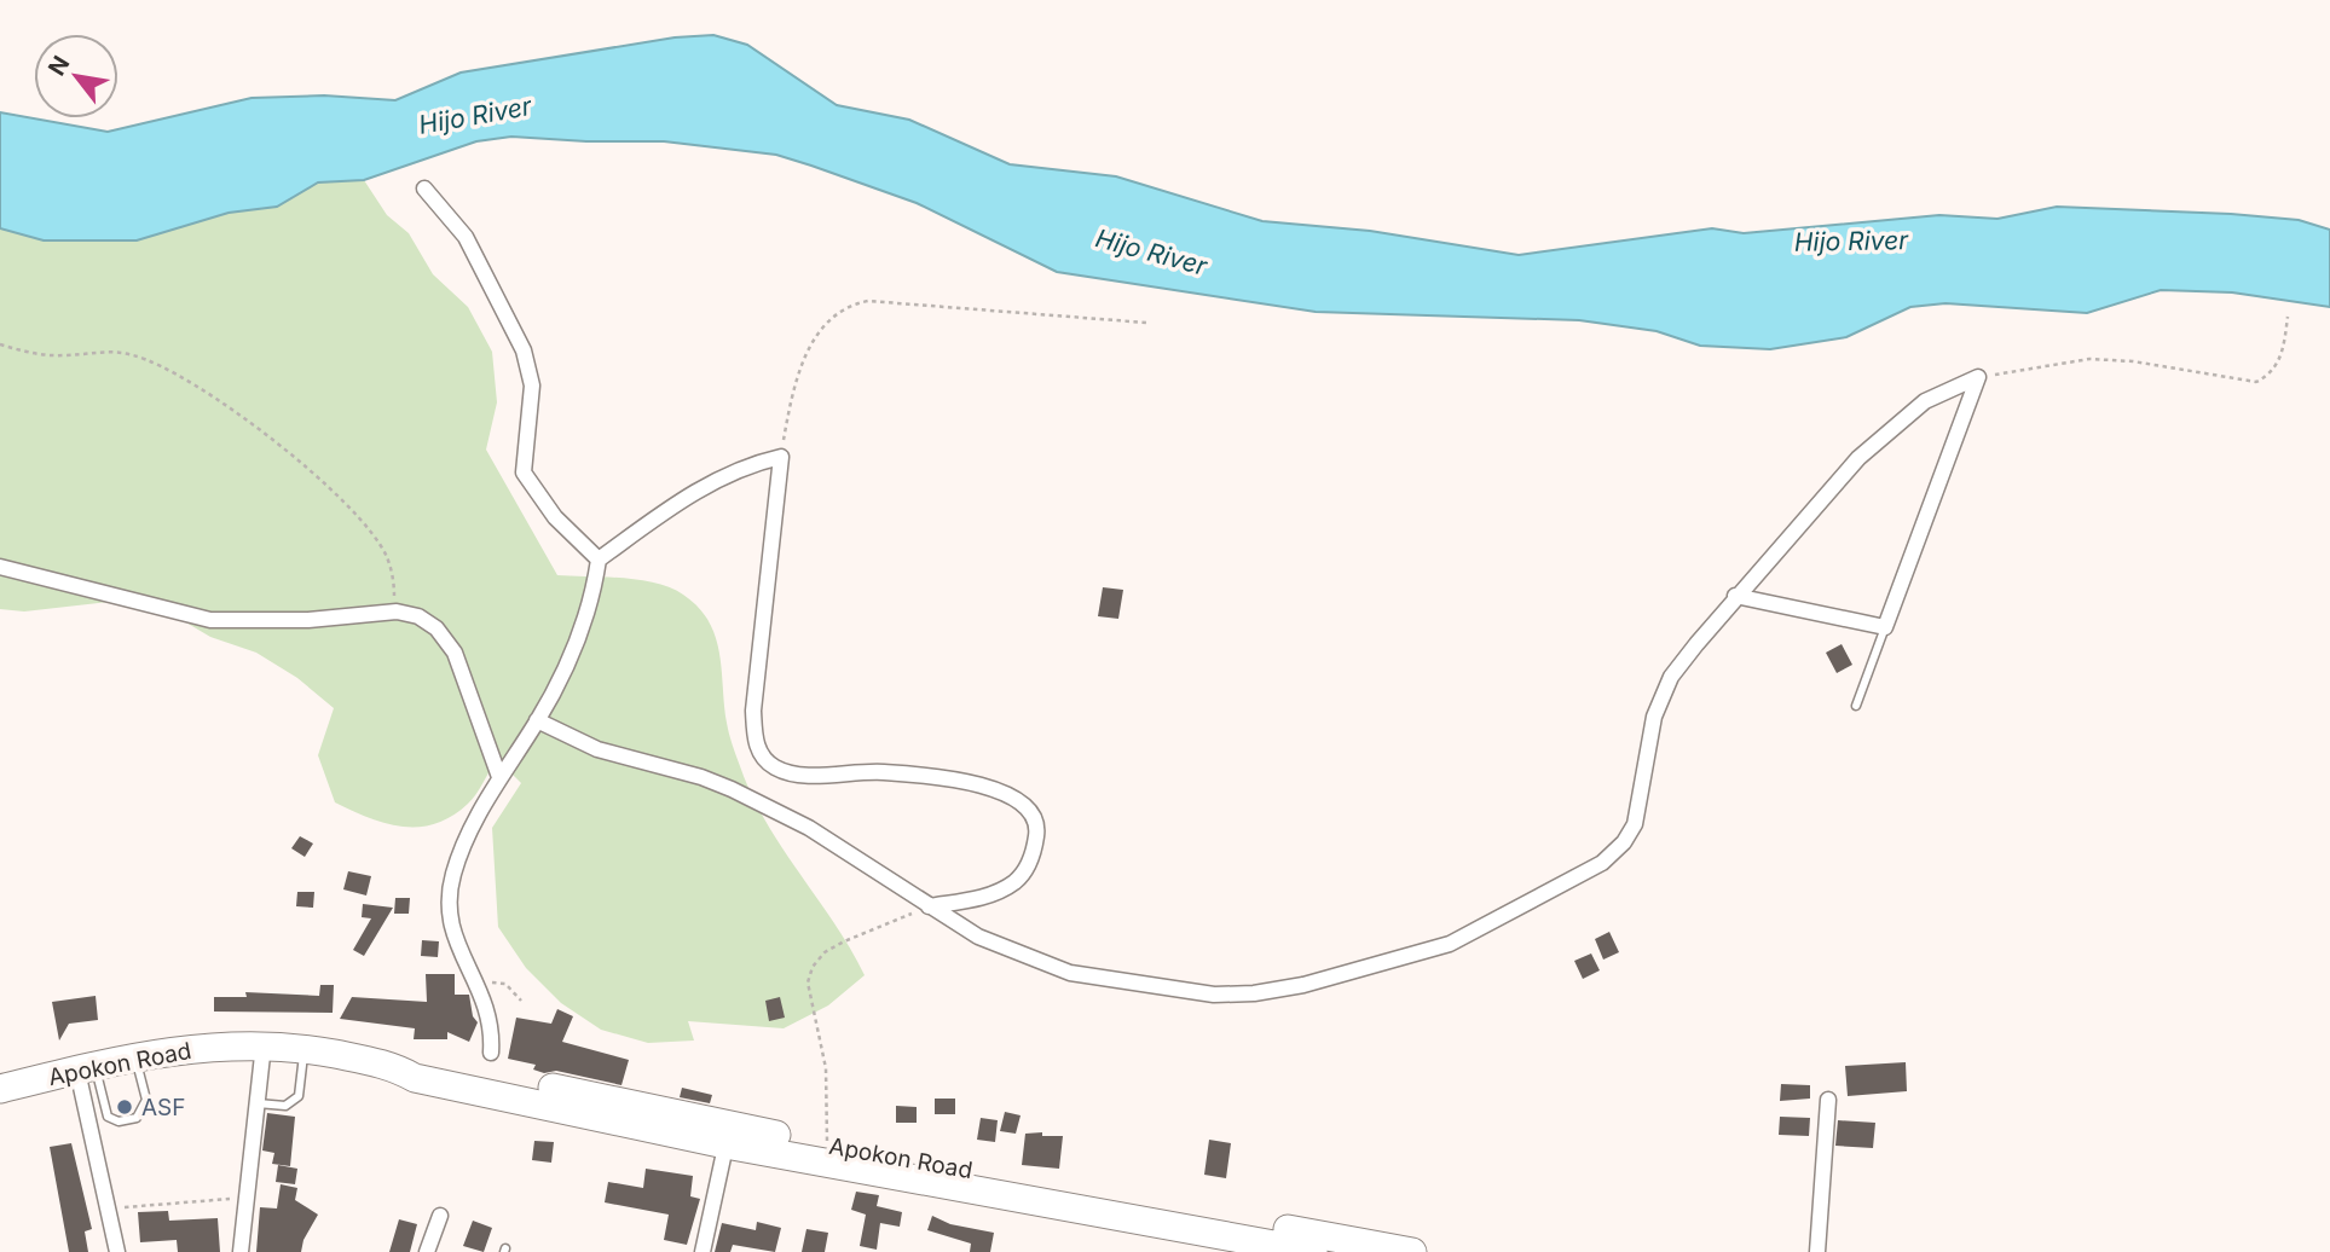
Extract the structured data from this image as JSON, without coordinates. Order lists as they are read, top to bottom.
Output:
{
  "streets": {
    "highway": ["Apokon Road"]
  },
  "water": ["Hijo River"],
  "places": ["ASF"],
  "north": "top left"
}
